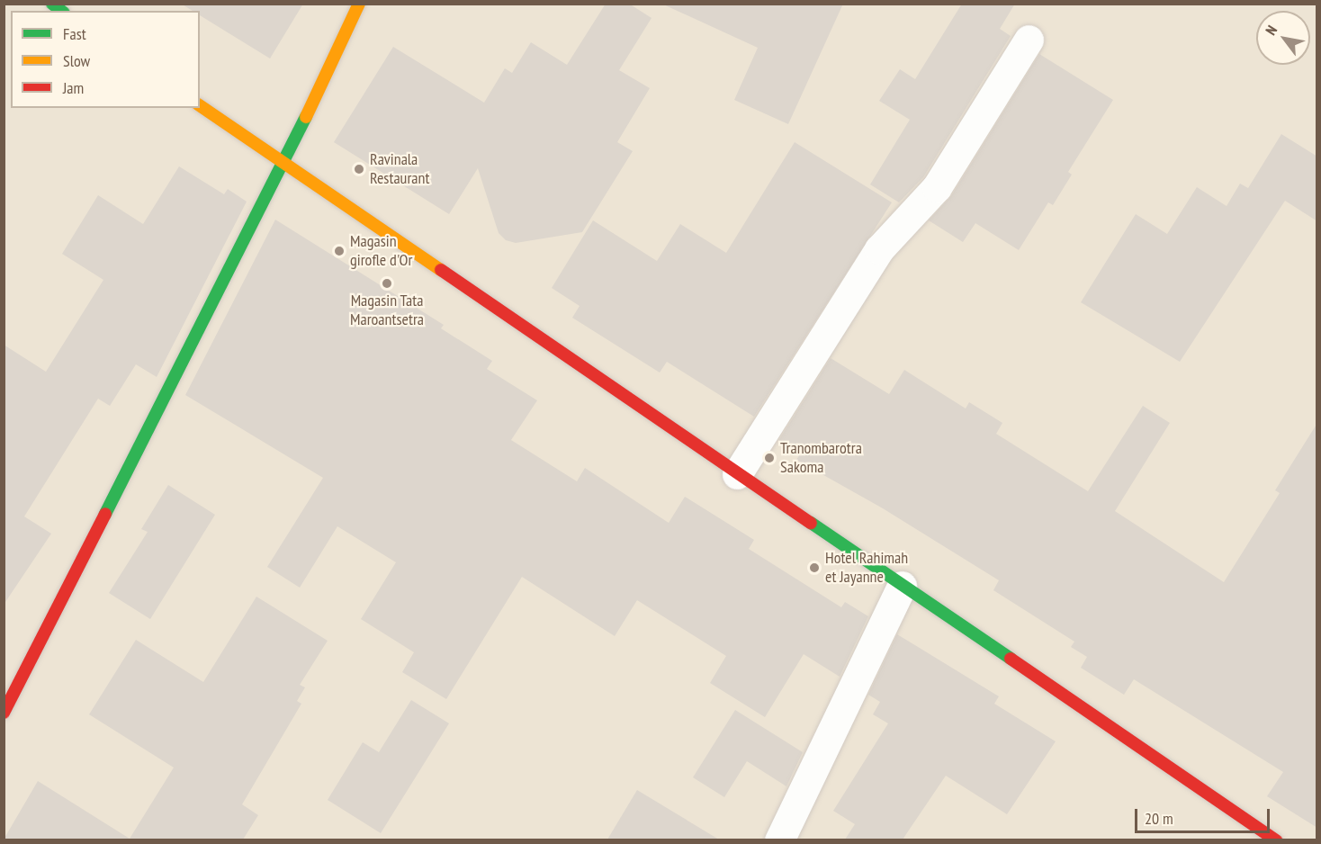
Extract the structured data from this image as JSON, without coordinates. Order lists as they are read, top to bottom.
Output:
{
  "places": [
    "Ravinala Restaurant",
    "Magasin girofle d'Or",
    "Magasin Tata Maroantsetra",
    "Tranombarotra Sakoma",
    "Hotel Rahimah et Jayanne"
  ],
  "legend": ["Fast", "Slow", "Jam"],
  "scale_bar": "20 m",
  "north": "top left"
}
